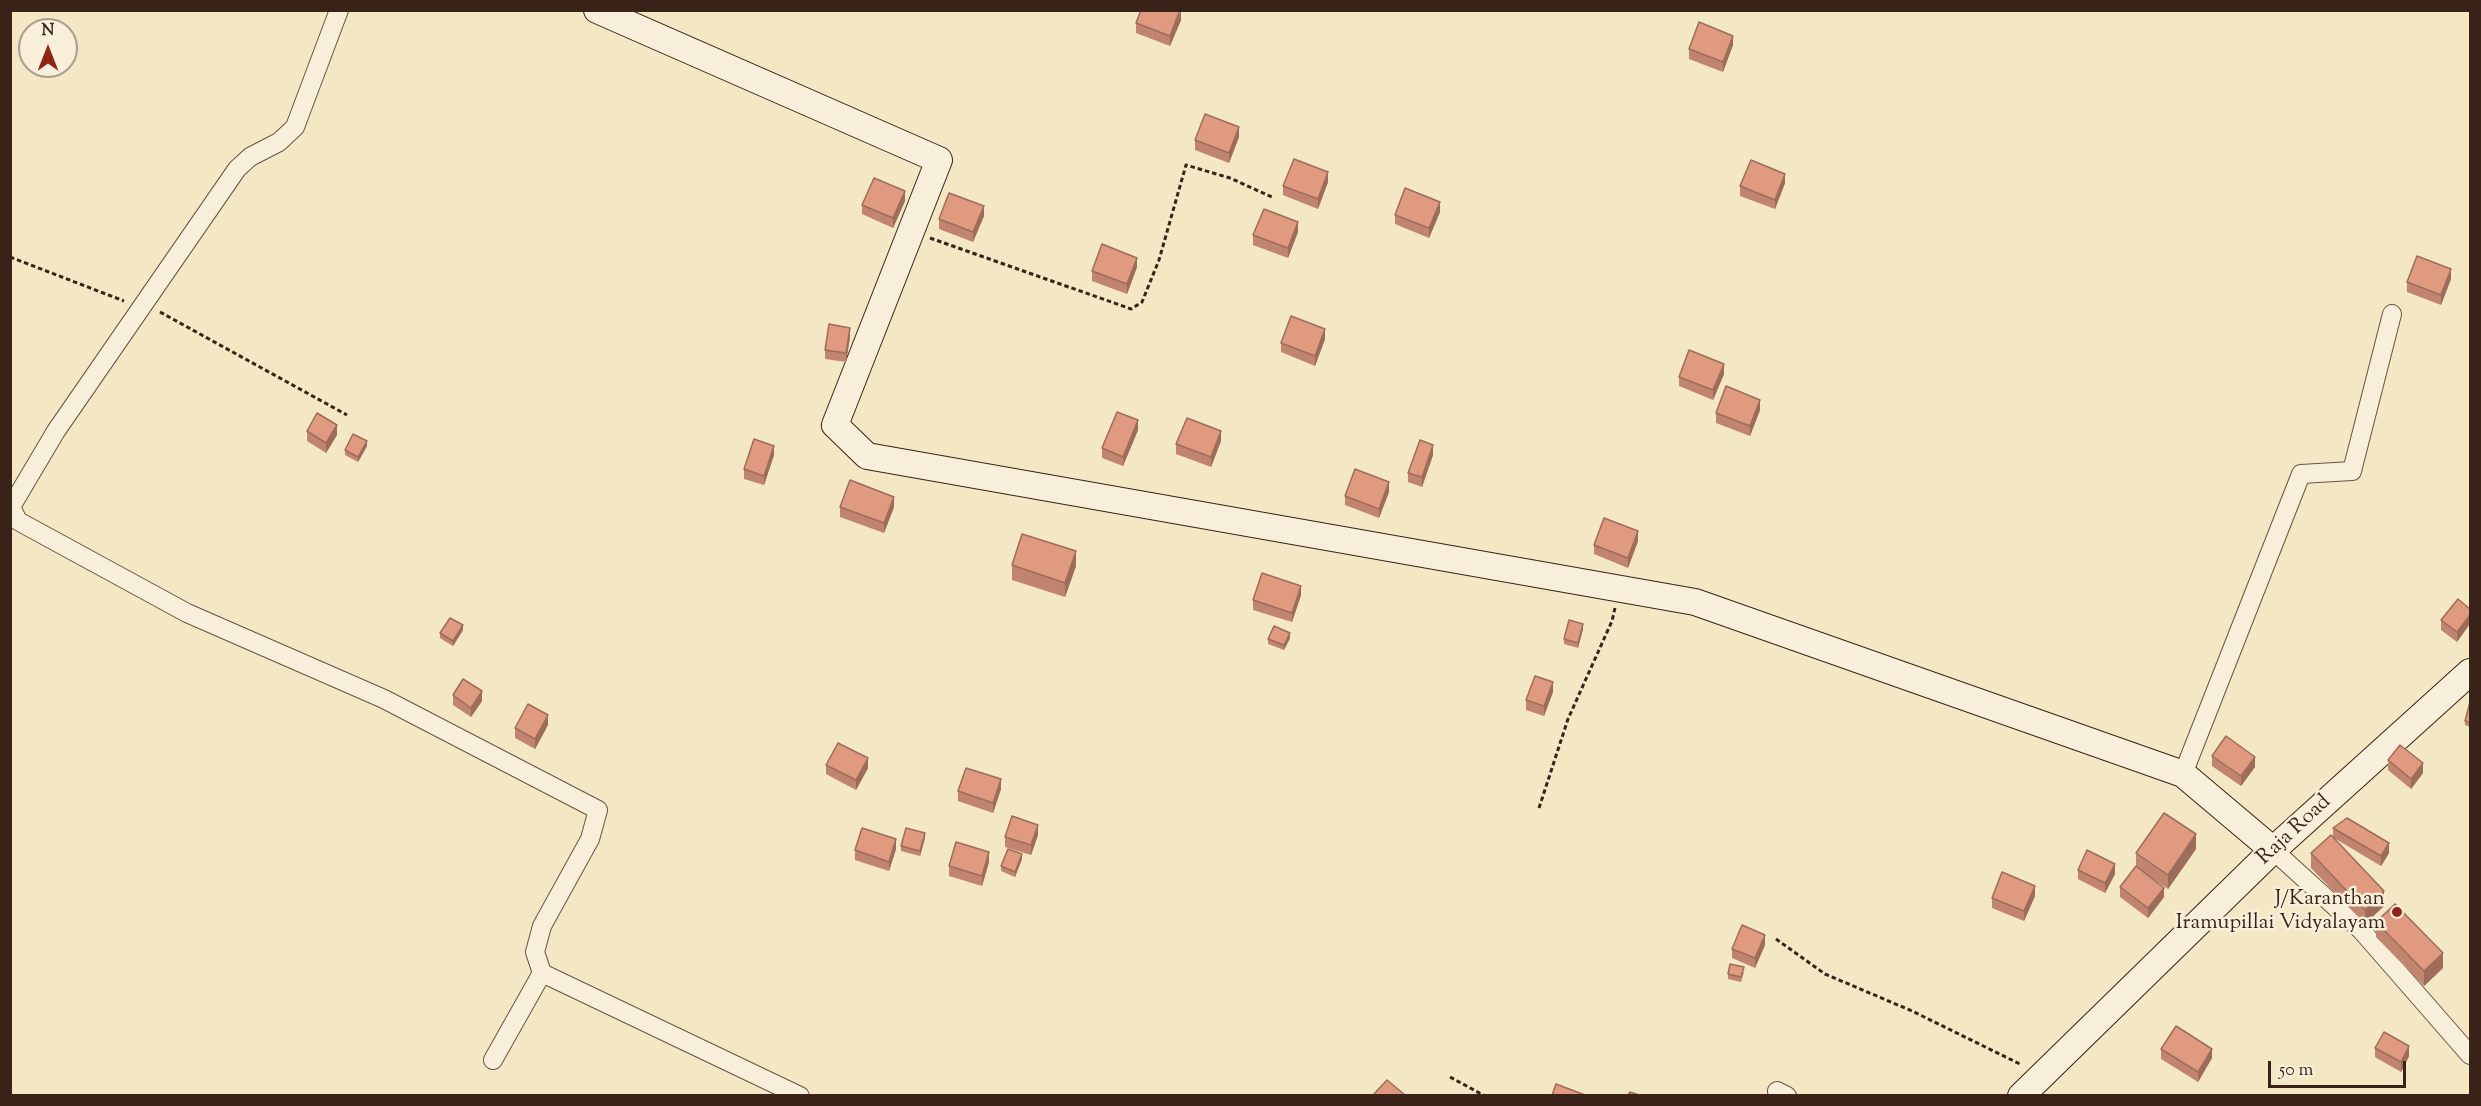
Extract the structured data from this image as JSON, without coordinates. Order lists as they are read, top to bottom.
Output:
{
  "streets": {
    "street": ["Raja Road"]
  },
  "places": ["J/Karanthan Iramupillai Vidyalayam"],
  "scale_bar": "50 m",
  "north": "top"
}
